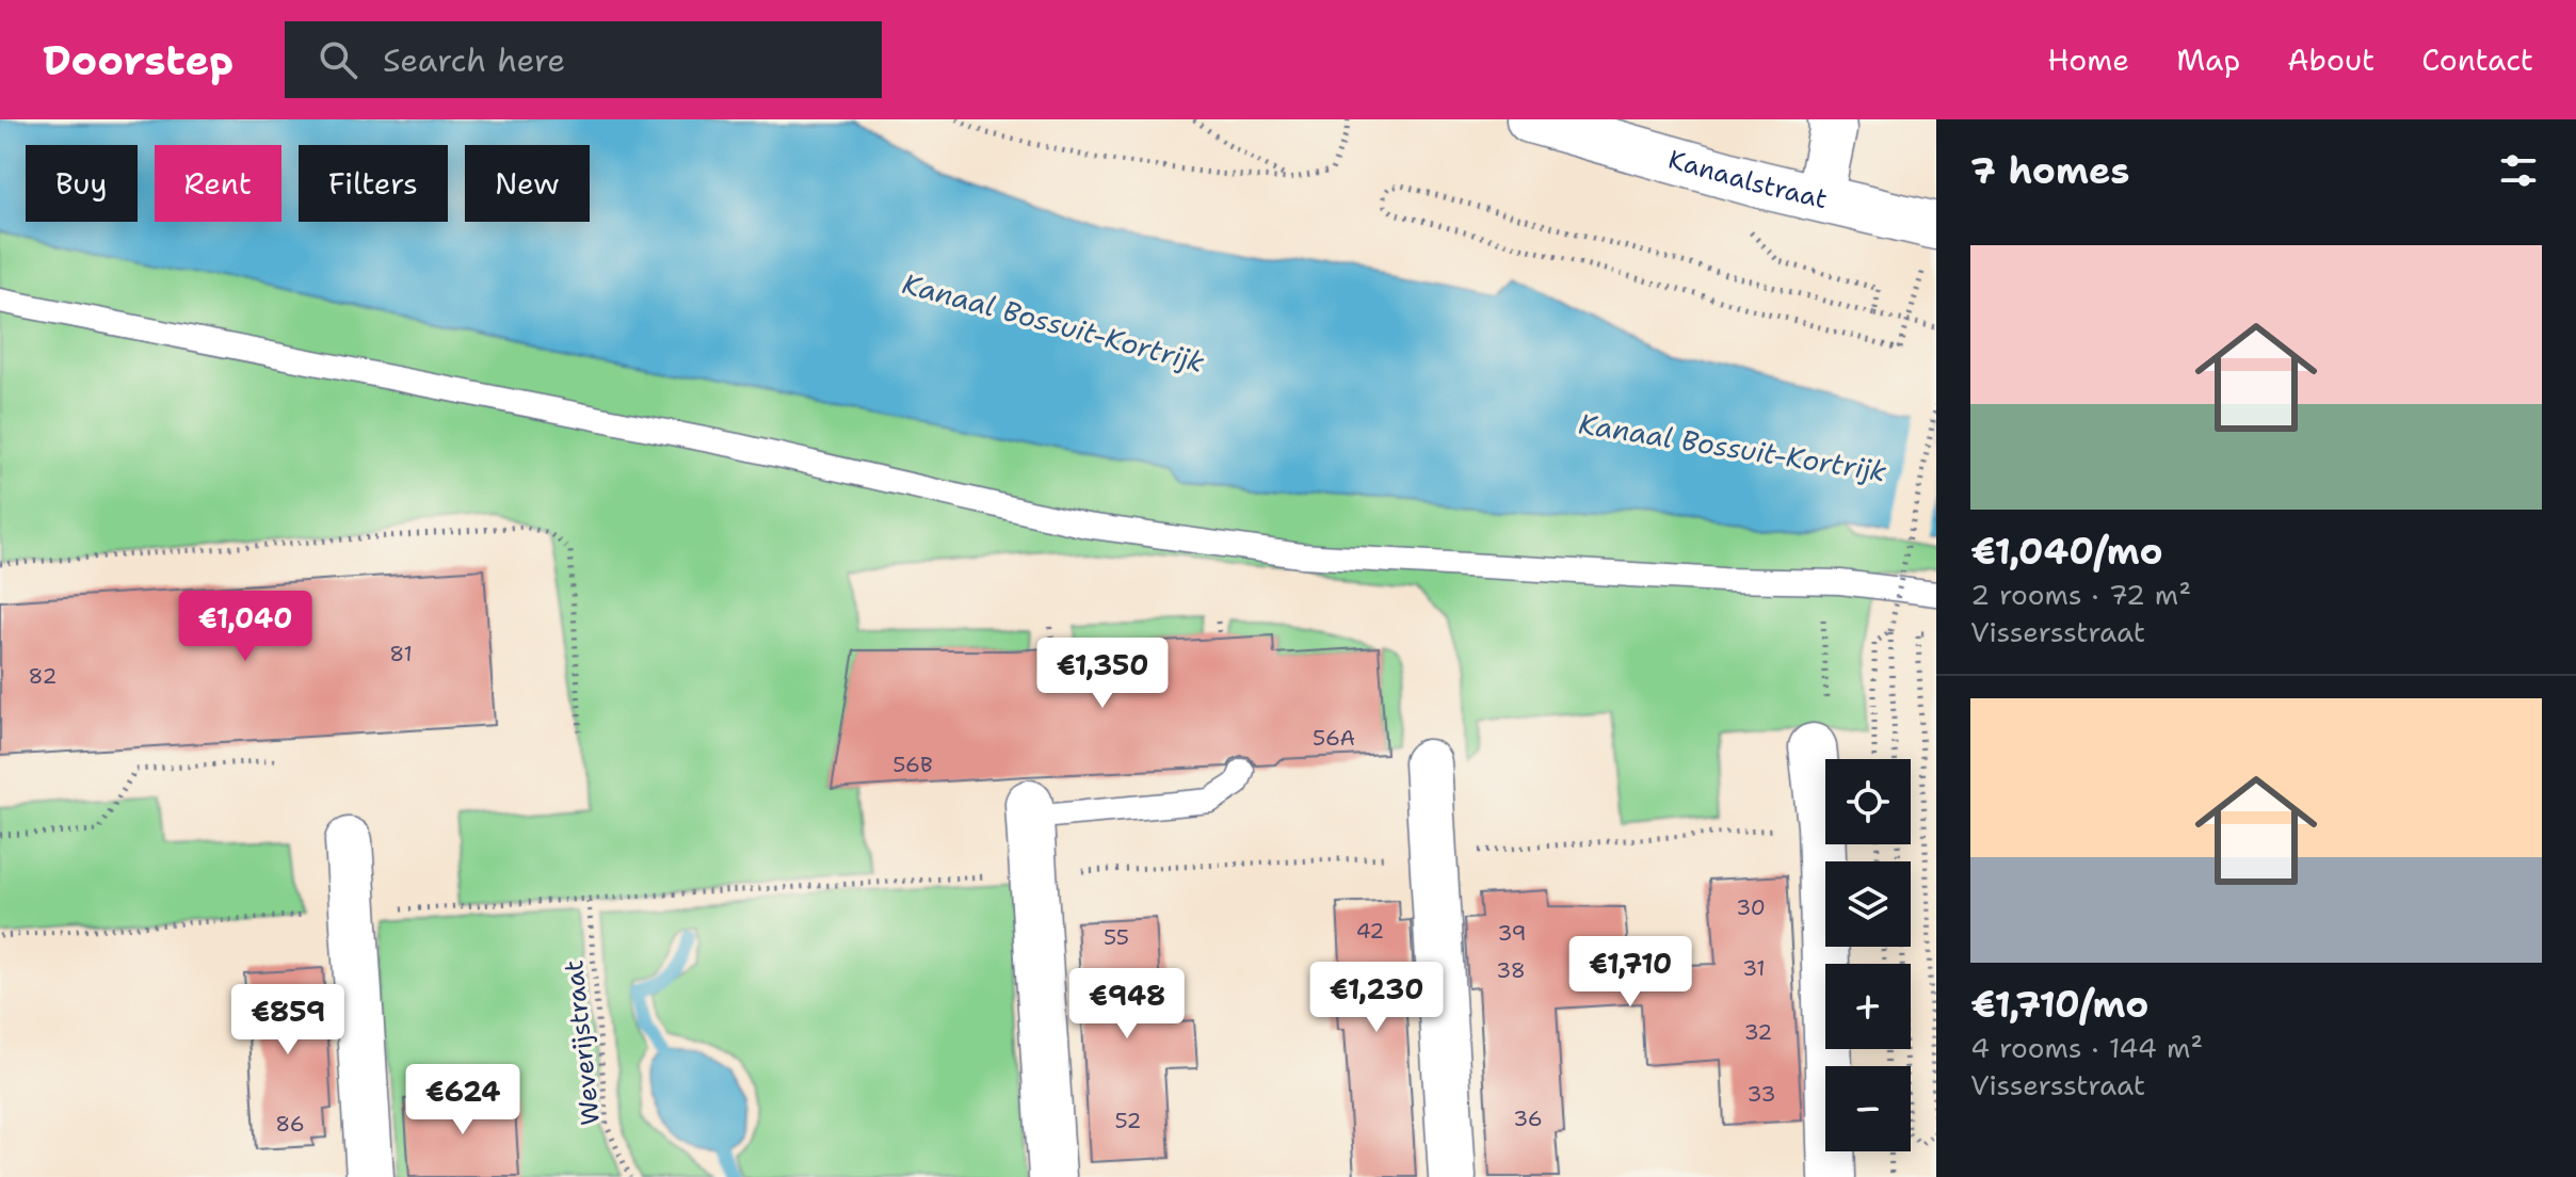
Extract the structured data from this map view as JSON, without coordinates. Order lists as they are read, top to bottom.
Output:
{
  "streets": {
    "street": ["Kanaalstraat"],
    "path": ["Weverijstraat"]
  },
  "water": ["Kanaal Bossuit-Kortrijk"],
  "house_numbers": [
    "81",
    "82",
    "56A",
    "56B",
    "30",
    "42",
    "39",
    "55",
    "31",
    "38",
    "32",
    "33",
    "36",
    "52",
    "86"
  ],
  "page": {
    "header": "Doorstep",
    "search": "Search here",
    "nav": [
      "Home",
      "Map",
      "About",
      "Contact"
    ],
    "heading": "7 homes",
    "chip": [
      "Buy",
      "Rent",
      "Filters",
      "New"
    ],
    "list": [
      {
        "name": "€1,040/mo",
        "note": "2 rooms · 72 m² · Vissersstraat"
      },
      {
        "name": "€1,710/mo",
        "note": "4 rooms · 144 m² · Vissersstraat"
      }
    ],
    "price": [
      "€1,040",
      "€1,350",
      "€1,710",
      "€1,230",
      "€948",
      "€859",
      "€624"
    ],
    "map_buttons": ["+", "−"]
  }
}
